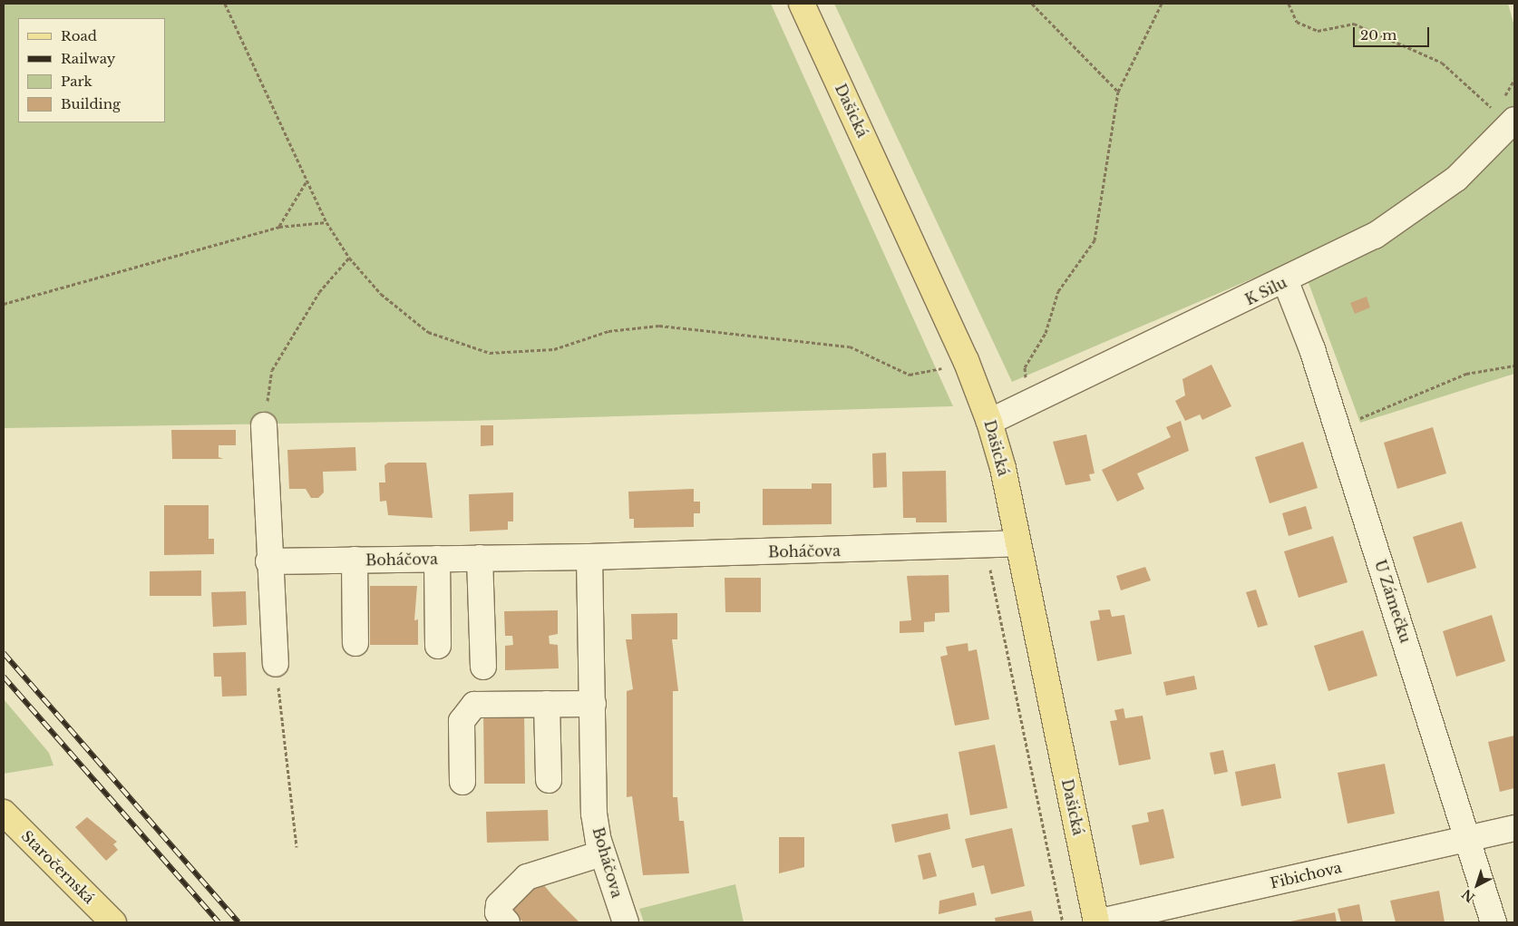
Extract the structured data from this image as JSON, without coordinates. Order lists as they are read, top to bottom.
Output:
{
  "streets": {
    "main road": ["Dašická", "Staročernská"],
    "street": [
      "K Silu",
      "Boháčova",
      "U Zámečku",
      "Fibichova"
    ]
  },
  "crossings": [
    ["Dašická", "K Silu"],
    ["Dašická", "Boháčova"],
    ["Dašická", "Fibichova"],
    ["K Silu", "U Zámečku"],
    ["U Zámečku", "Fibichova"]
  ],
  "legend": [
    "Road",
    "Railway",
    "Park",
    "Building"
  ],
  "scale_bar": "20 m",
  "north": "bottom left"
}
